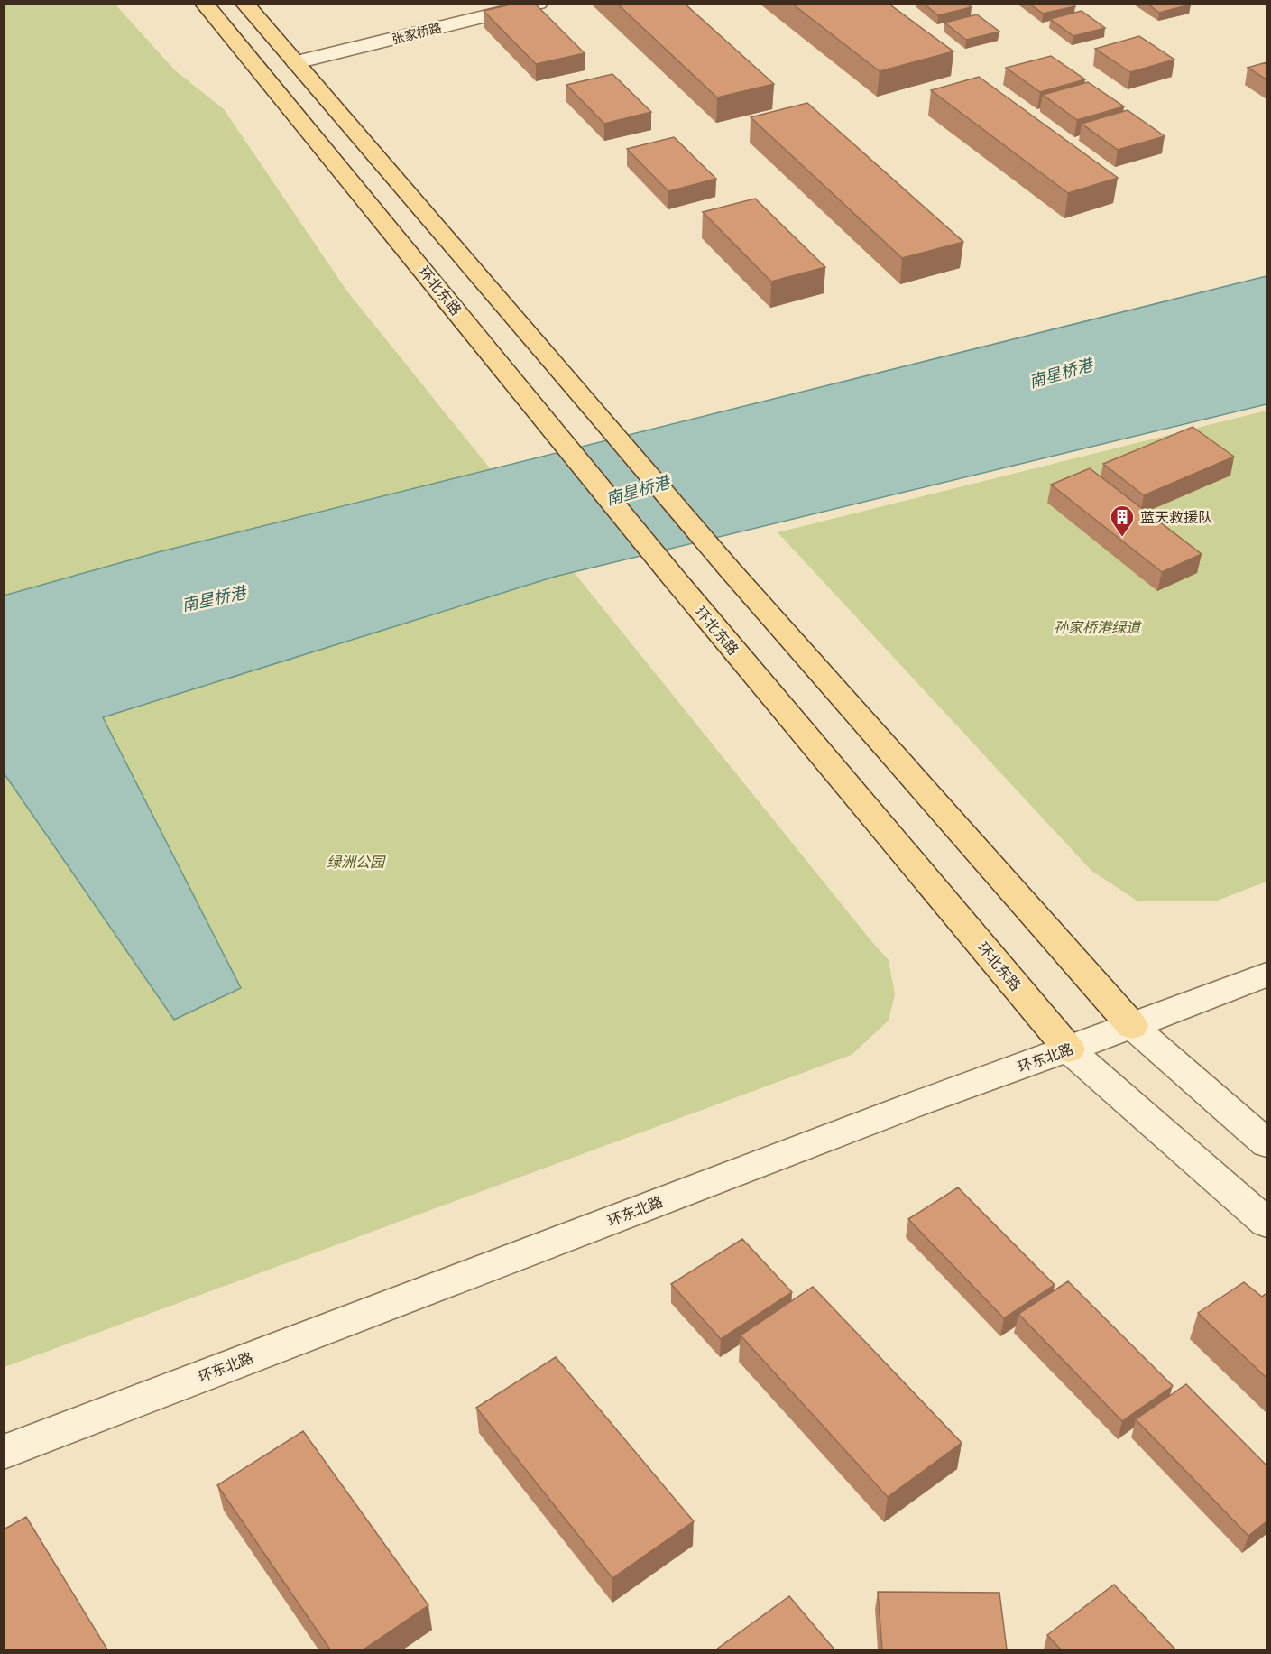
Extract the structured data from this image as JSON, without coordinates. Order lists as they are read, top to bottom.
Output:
{
  "streets": {
    "main road": ["环北东路"],
    "street": ["张家桥路", "环东北路"]
  },
  "crossings": [
    ["环北东路", "环东北路"]
  ],
  "water": ["南星桥港"],
  "parks": ["孙家桥港绿道", "绿洲公园"],
  "places": {
    "building": ["蓝天救援队"]
  }
}
